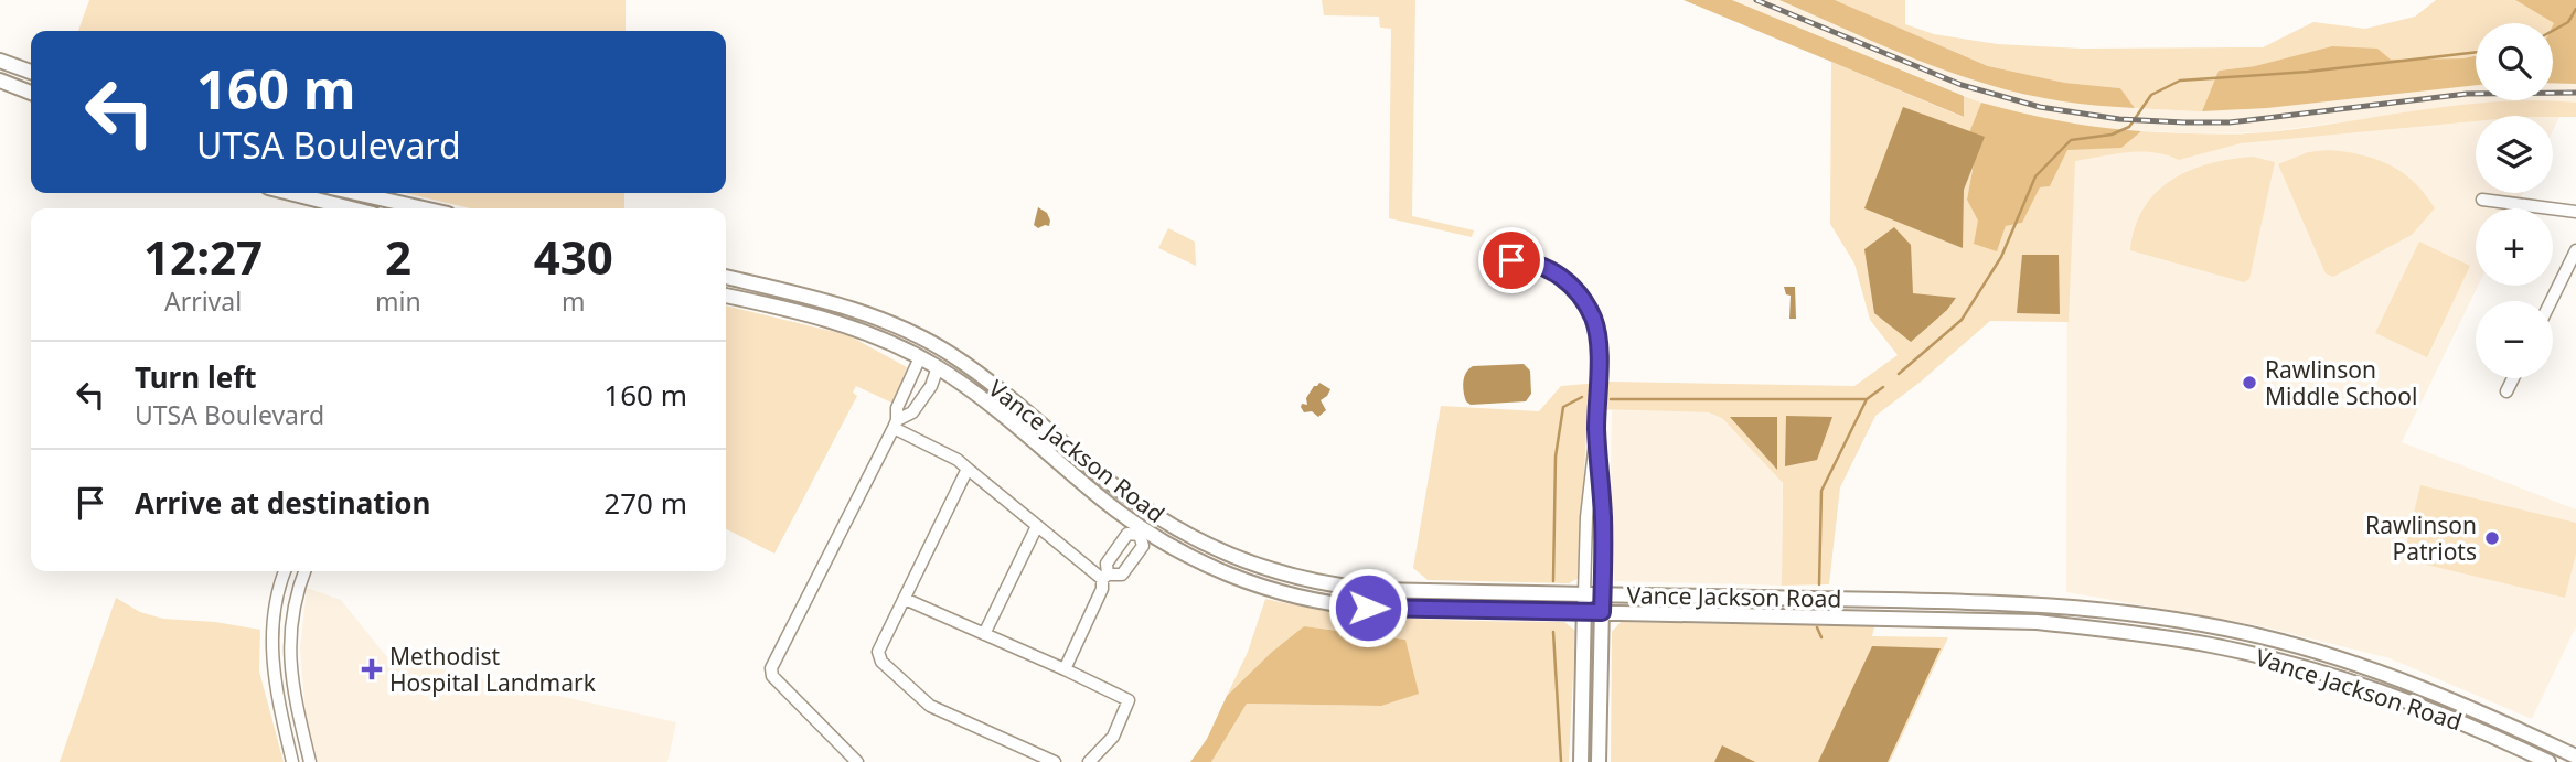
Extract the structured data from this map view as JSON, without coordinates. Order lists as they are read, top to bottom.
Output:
{
  "streets": {
    "main road": ["Vance Jackson Road"]
  },
  "places": {
    "other": ["Rawlinson Middle School", "Rawlinson Patriots"],
    "health": ["Methodist Hospital Landmark"]
  },
  "page": {
    "map_buttons": ["+", "−"],
    "turn": ["160 m", "UTSA Boulevard"],
    "eta": [
      "12:27",
      "Arrival",
      "2",
      "min",
      "430",
      "m"
    ],
    "list": [
      {
        "name": "Turn left",
        "note": "UTSA Boulevard",
        "value": "160 m"
      },
      {
        "name": "Arrive at destination",
        "value": "270 m"
      }
    ]
  }
}
